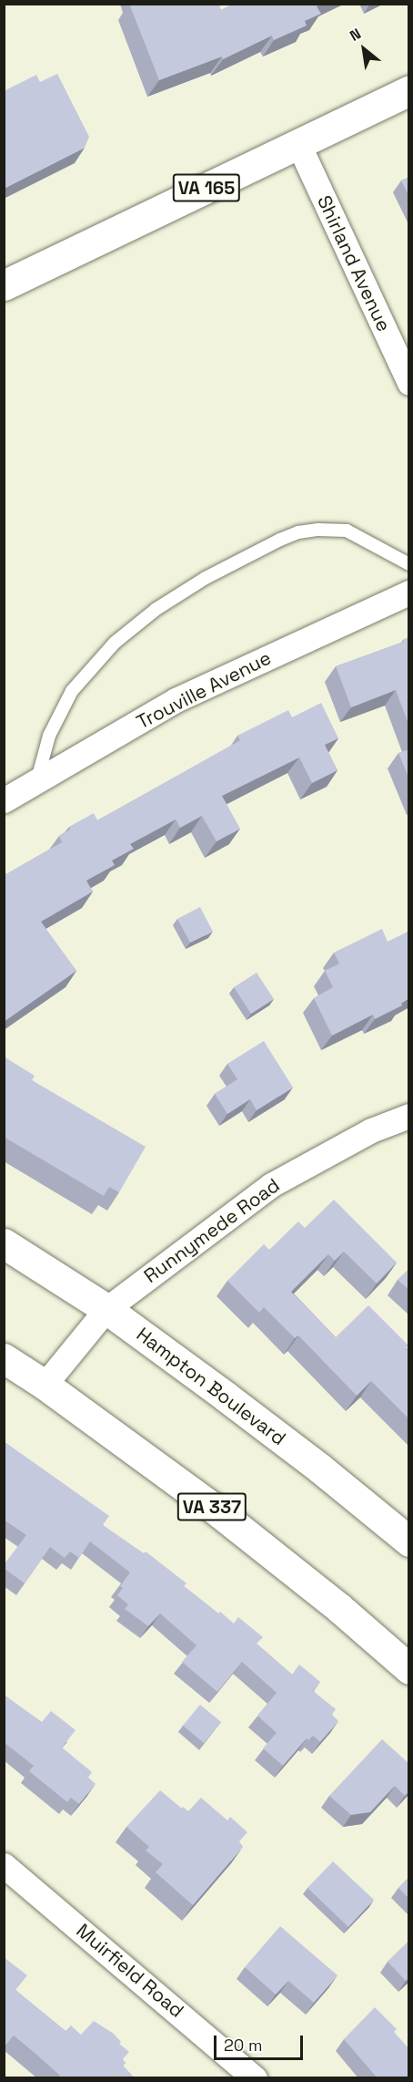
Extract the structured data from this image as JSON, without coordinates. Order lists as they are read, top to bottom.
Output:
{
  "streets": {
    "main road": ["VA 165", "Hampton Boulevard", "VA 337"],
    "street": [
      "Shirland Avenue",
      "Trouville Avenue",
      "Runnymede Road",
      "Muirfield Road"
    ]
  },
  "crossings": [
    ["VA 165", "Shirland Avenue"],
    ["Runnymede Road", "Hampton Boulevard"],
    ["Runnymede Road", "VA 337"]
  ],
  "scale_bar": "20 m",
  "north": "top left"
}
